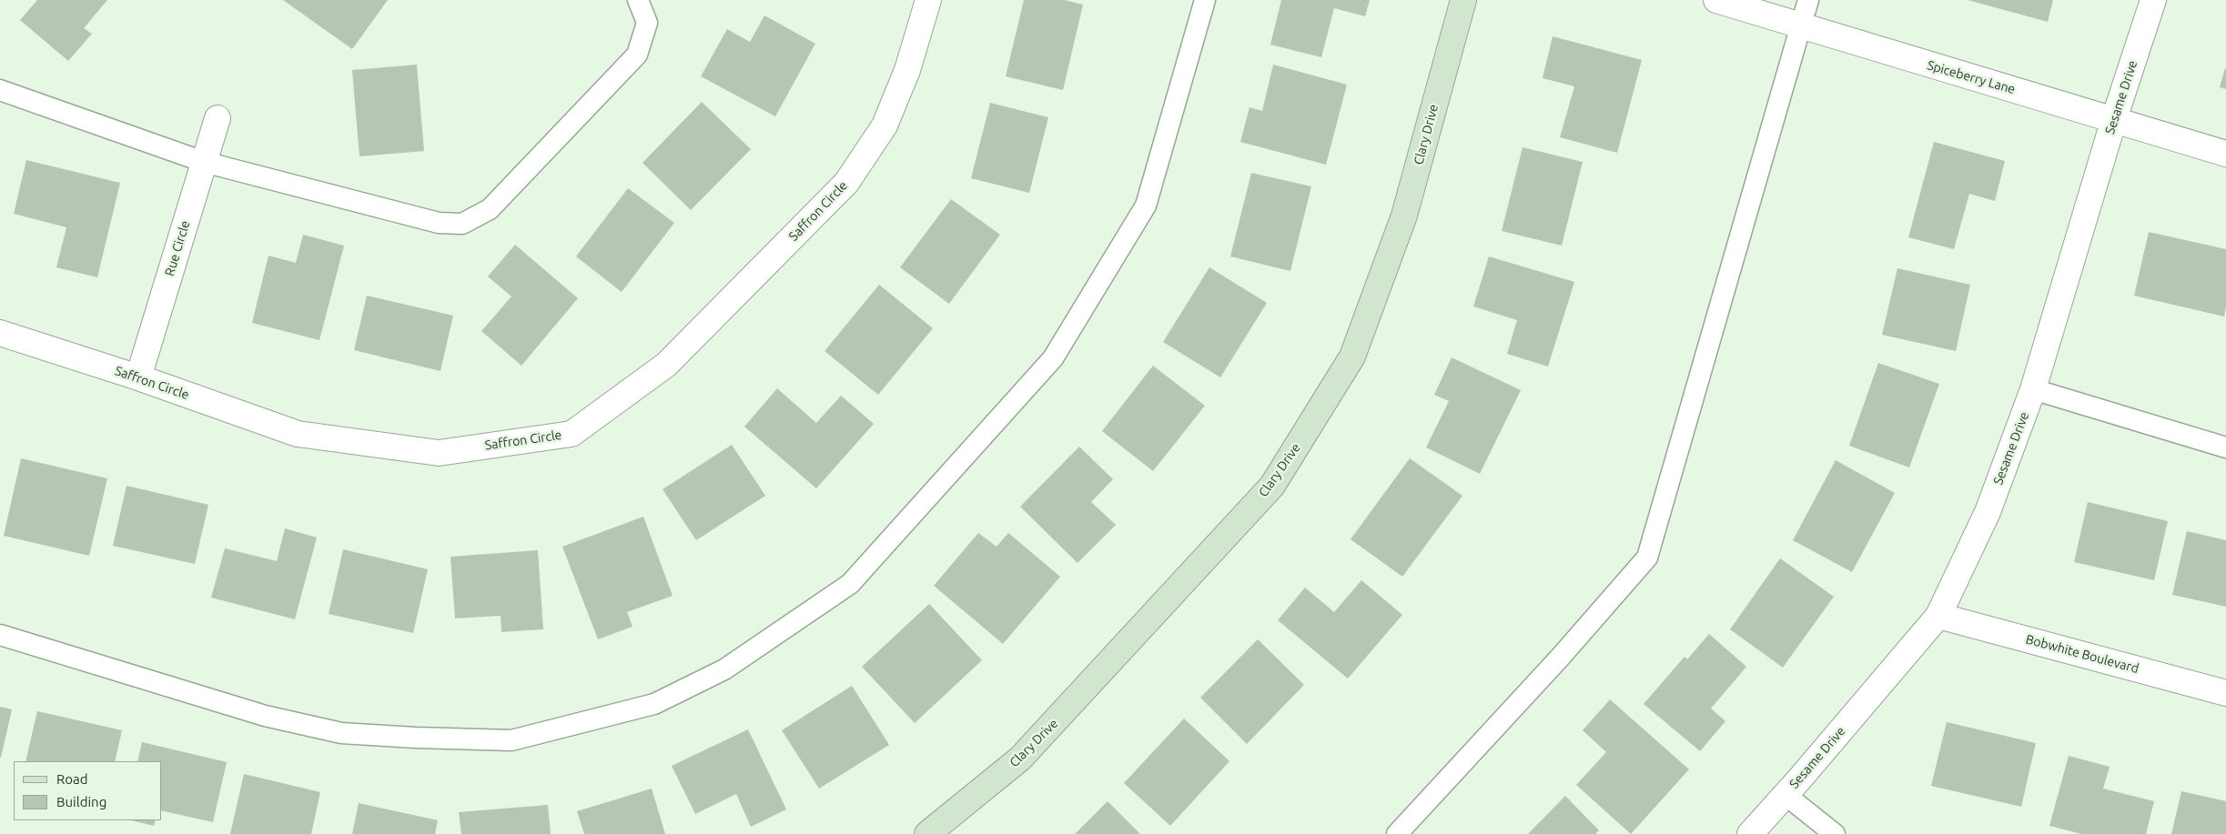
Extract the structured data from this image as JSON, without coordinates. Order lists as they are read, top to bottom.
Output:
{
  "streets": {
    "street": [
      "Spiceberry Lane",
      "Sesame Drive",
      "Clary Drive",
      "Saffron Circle",
      "Rue Circle",
      "Bobwhite Boulevard"
    ]
  },
  "crossings": [
    ["Spiceberry Lane", "Sesame Drive"],
    ["Sesame Drive", "Bobwhite Boulevard"],
    ["Saffron Circle", "Rue Circle"]
  ],
  "legend": ["Road", "Building"]
}
